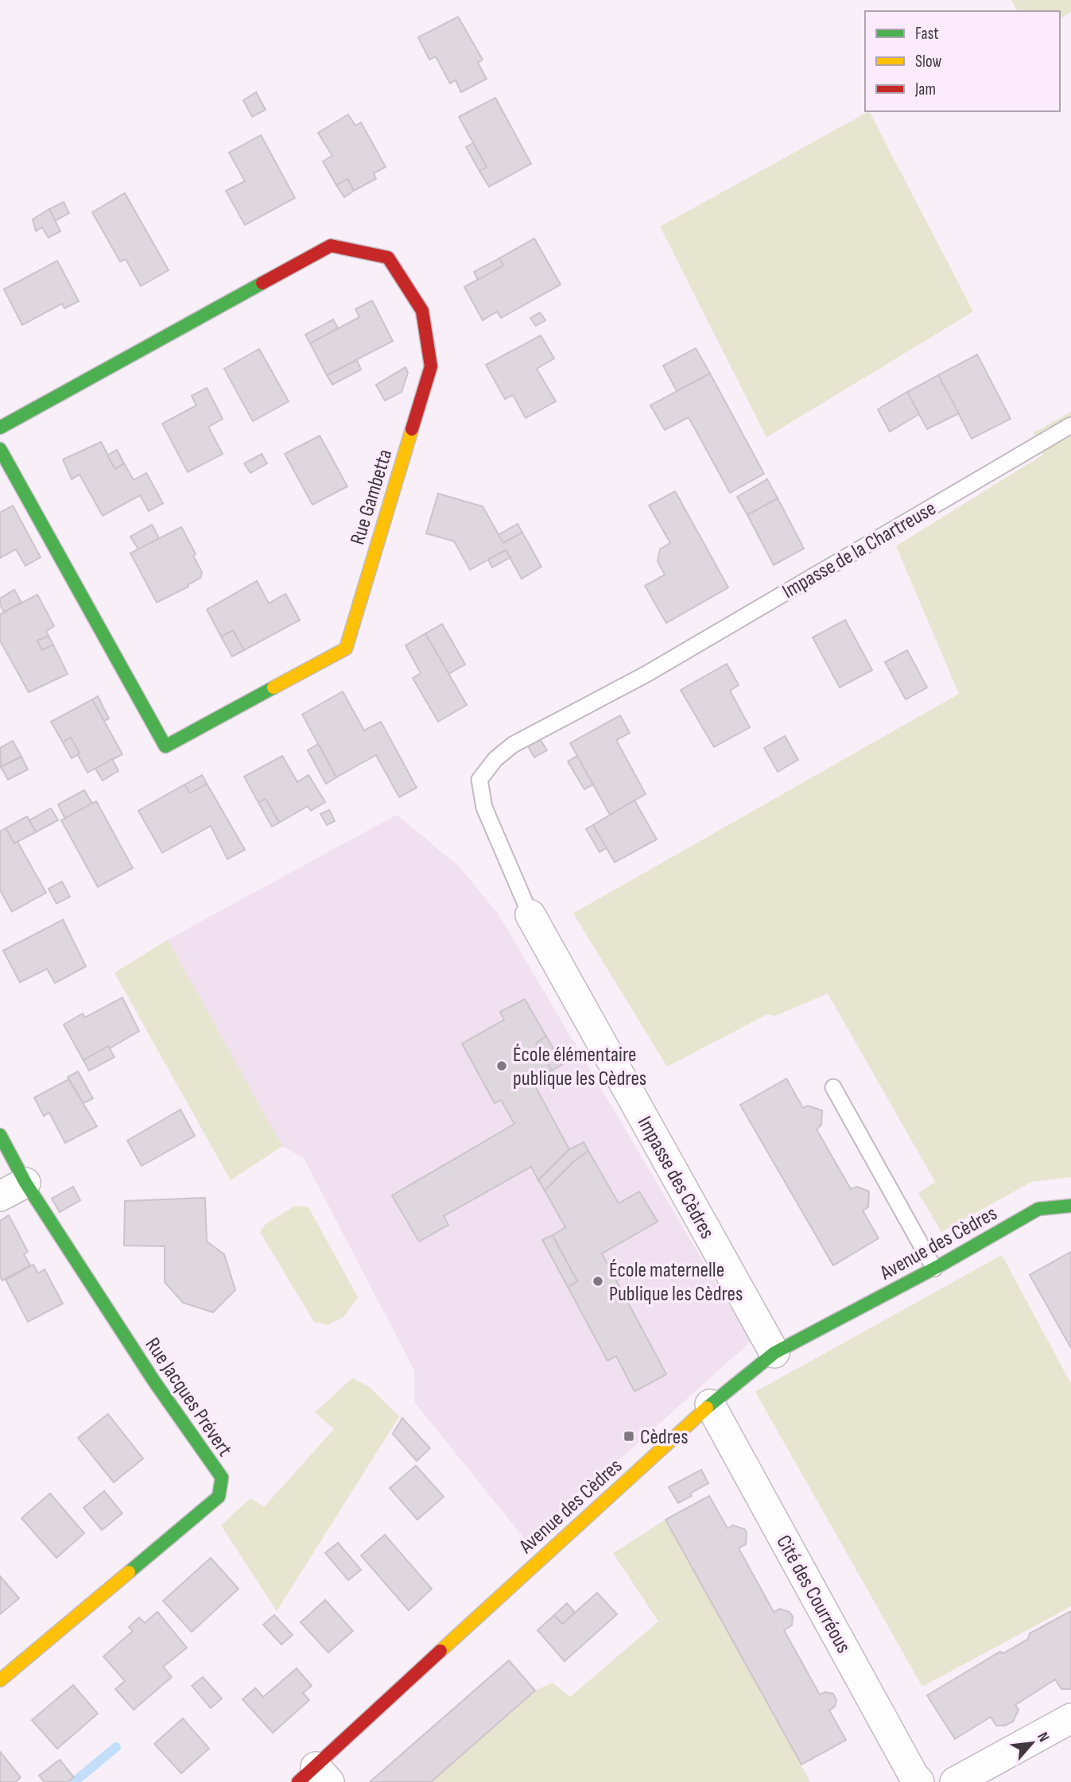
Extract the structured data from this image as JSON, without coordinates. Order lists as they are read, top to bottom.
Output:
{
  "streets": {
    "street": [
      "Rue Gambetta",
      "Impasse des Cèdres",
      "Avenue des Cèdres",
      "Rue Jacques Prévert",
      "Cité des Courréous"
    ],
    "lane": ["Impasse de la Chartreuse"]
  },
  "crossings": [
    ["Impasse de la Chartreuse", "Impasse des Cèdres"],
    ["Impasse des Cèdres", "Avenue des Cèdres"],
    ["Avenue des Cèdres", "Cité des Courréous"]
  ],
  "places": {
    "other": ["École élémentaire publique les Cèdres", "École maternelle Publique les Cèdres"],
    "transit": ["Cèdres"]
  },
  "legend": ["Fast", "Slow", "Jam"],
  "north": "top right"
}
